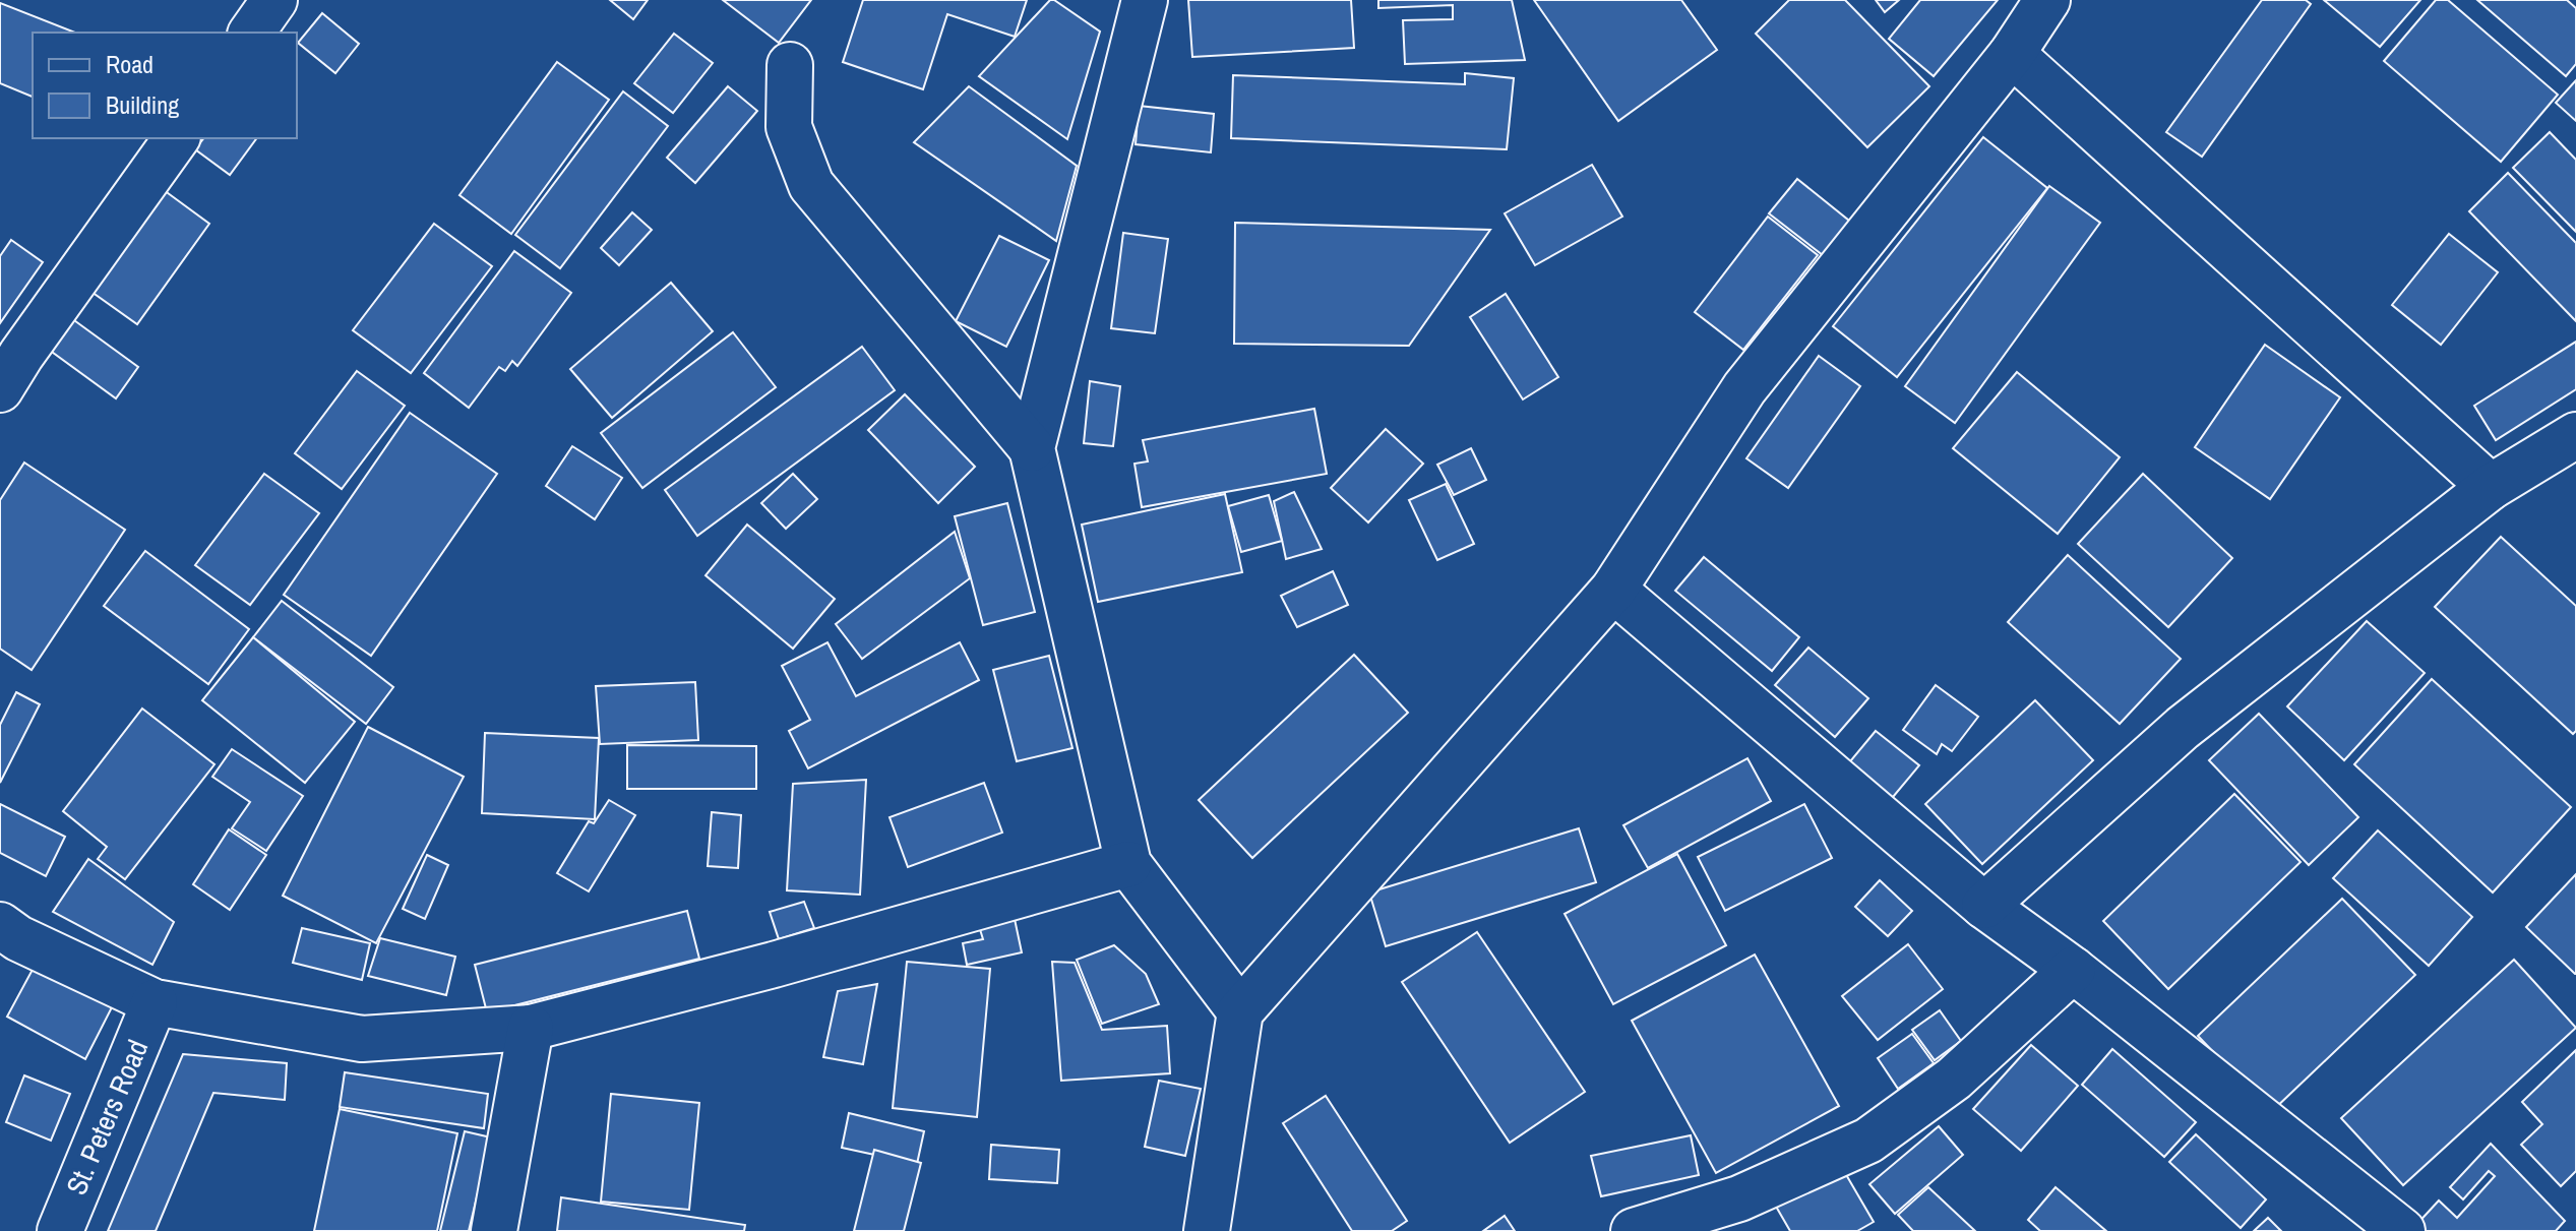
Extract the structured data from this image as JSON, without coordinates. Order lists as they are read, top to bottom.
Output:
{
  "streets": {
    "street": ["St. Peters Road"]
  },
  "legend": ["Road", "Building"]
}
